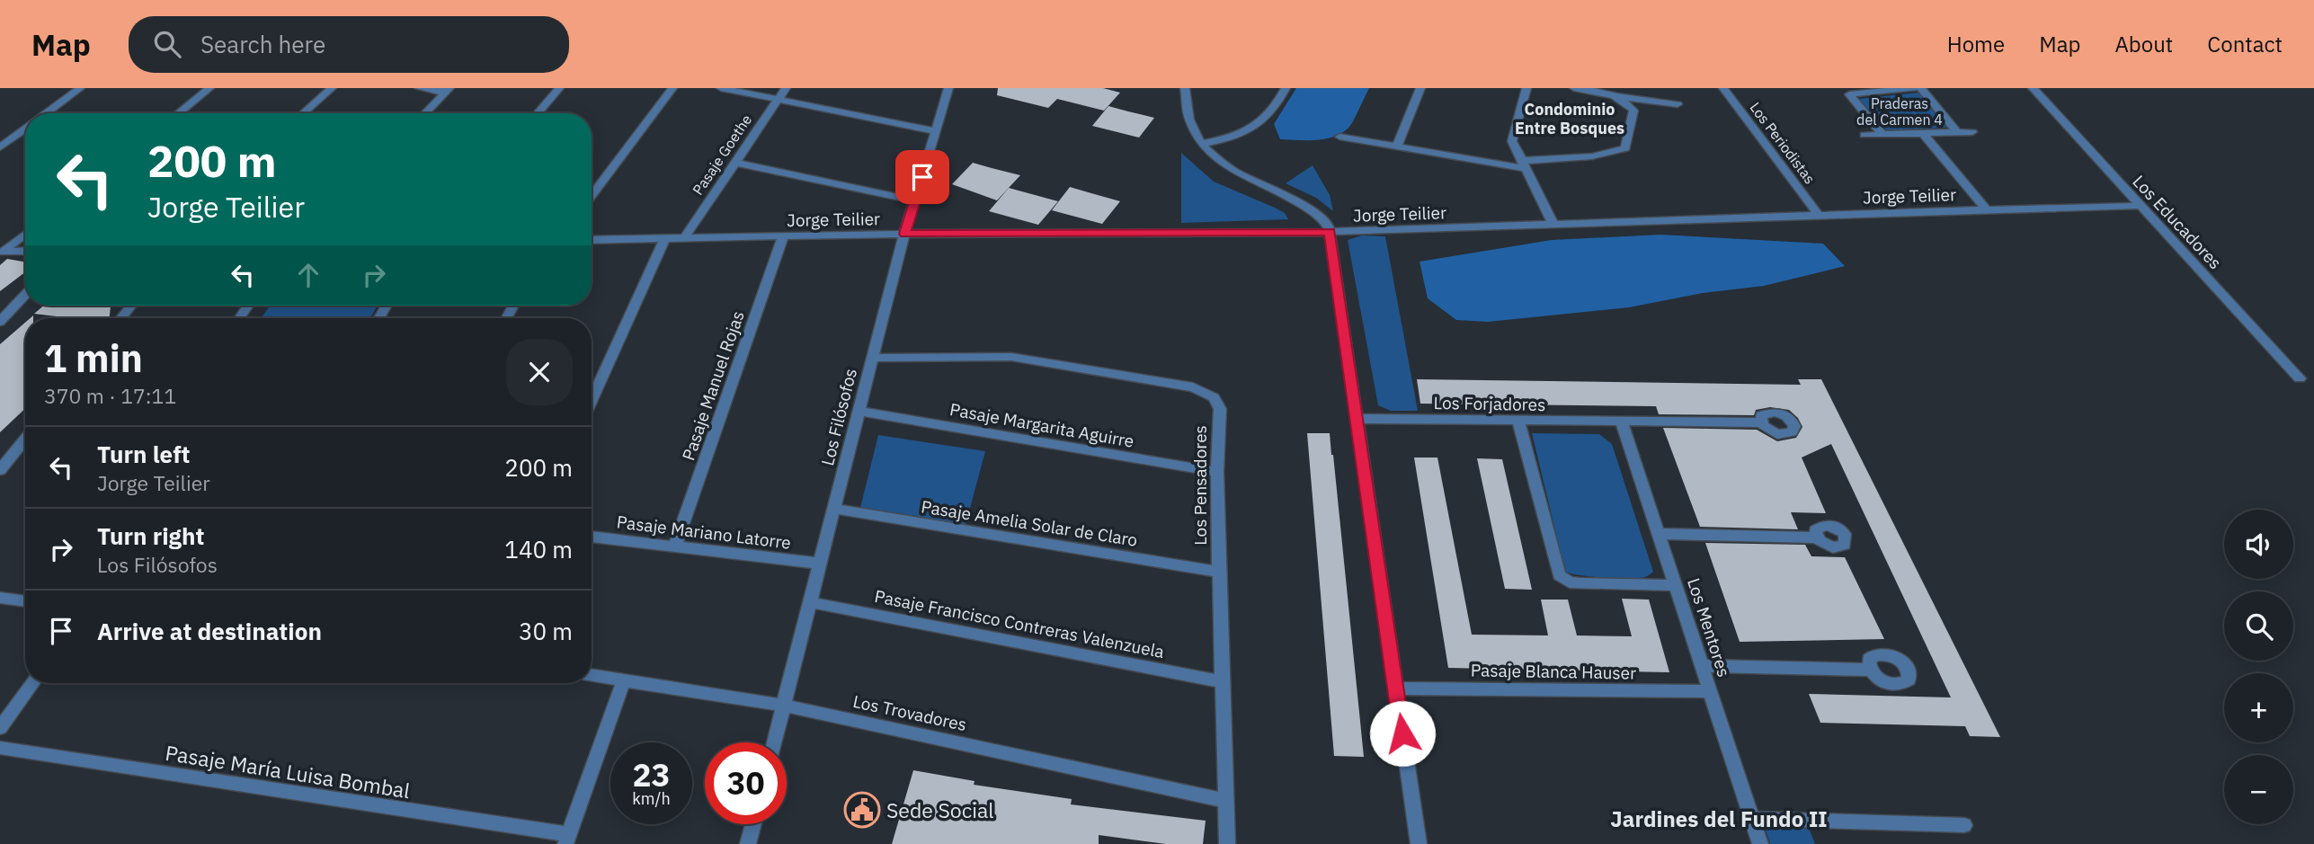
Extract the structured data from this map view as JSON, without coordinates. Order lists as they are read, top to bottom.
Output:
{
  "streets": {
    "street": [
      "Los Periodistas",
      "Pasaje Goethe",
      "Jorge Teilier",
      "Los Educadores",
      "Pasaje Manuel Rojas",
      "Los Forjadores",
      "Los Filósofos",
      "Pasaje Margarita Aguirre",
      "Los Pensadores",
      "Pasaje Amelia Solar de Claro",
      "Pasaje Mariano Latorre",
      "Pasaje Francisco Contreras Valenzuela",
      "Los Mentores",
      "Pasaje Blanca Hauser",
      "Los Trovadores",
      "Pasaje María Luisa Bombal"
    ]
  },
  "crossings": [
    ["Los Periodistas", "Jorge Teilier"],
    ["Pasaje Goethe", "Jorge Teilier"],
    ["Jorge Teilier", "Los Educadores"],
    ["Jorge Teilier", "Pasaje Manuel Rojas"],
    ["Jorge Teilier", "Los Filósofos"],
    ["Pasaje Manuel Rojas", "Pasaje Mariano Latorre"],
    ["Los Forjadores", "Los Mentores"],
    ["Los Filósofos", "Pasaje Margarita Aguirre"],
    ["Los Filósofos", "Los Pensadores"],
    ["Los Filósofos", "Pasaje Amelia Solar de Claro"],
    ["Los Filósofos", "Pasaje Mariano Latorre"],
    ["Los Filósofos", "Pasaje Francisco Contreras Valenzuela"],
    ["Los Filósofos", "Los Trovadores"],
    ["Pasaje Margarita Aguirre", "Los Pensadores"],
    ["Los Pensadores", "Pasaje Amelia Solar de Claro"],
    ["Los Pensadores", "Pasaje Francisco Contreras Valenzuela"],
    ["Los Pensadores", "Los Trovadores"],
    ["Los Mentores", "Pasaje Blanca Hauser"]
  ],
  "districts": ["Condominio Entre Bosques", "Jardines del Fundo II"],
  "parks": ["Praderas del Carmen 4"],
  "places": {
    "public building": ["Sede Social"]
  },
  "page": {
    "header": "Map",
    "search": "Search here",
    "nav": [
      "Home",
      "Map",
      "About",
      "Contact"
    ],
    "turn": ["200 m", "Jorge Teilier"],
    "heading": ["1 min", "370 m · 17:11"],
    "list": [
      {
        "name": "Turn left",
        "note": "Jorge Teilier",
        "value": "200 m"
      },
      {
        "name": "Turn right",
        "note": "Los Filósofos",
        "value": "140 m"
      },
      {
        "name": "Arrive at destination",
        "value": "30 m"
      }
    ],
    "map_buttons": ["+", "−"],
    "speed": "23 km/h",
    "limit": "30"
  }
}
